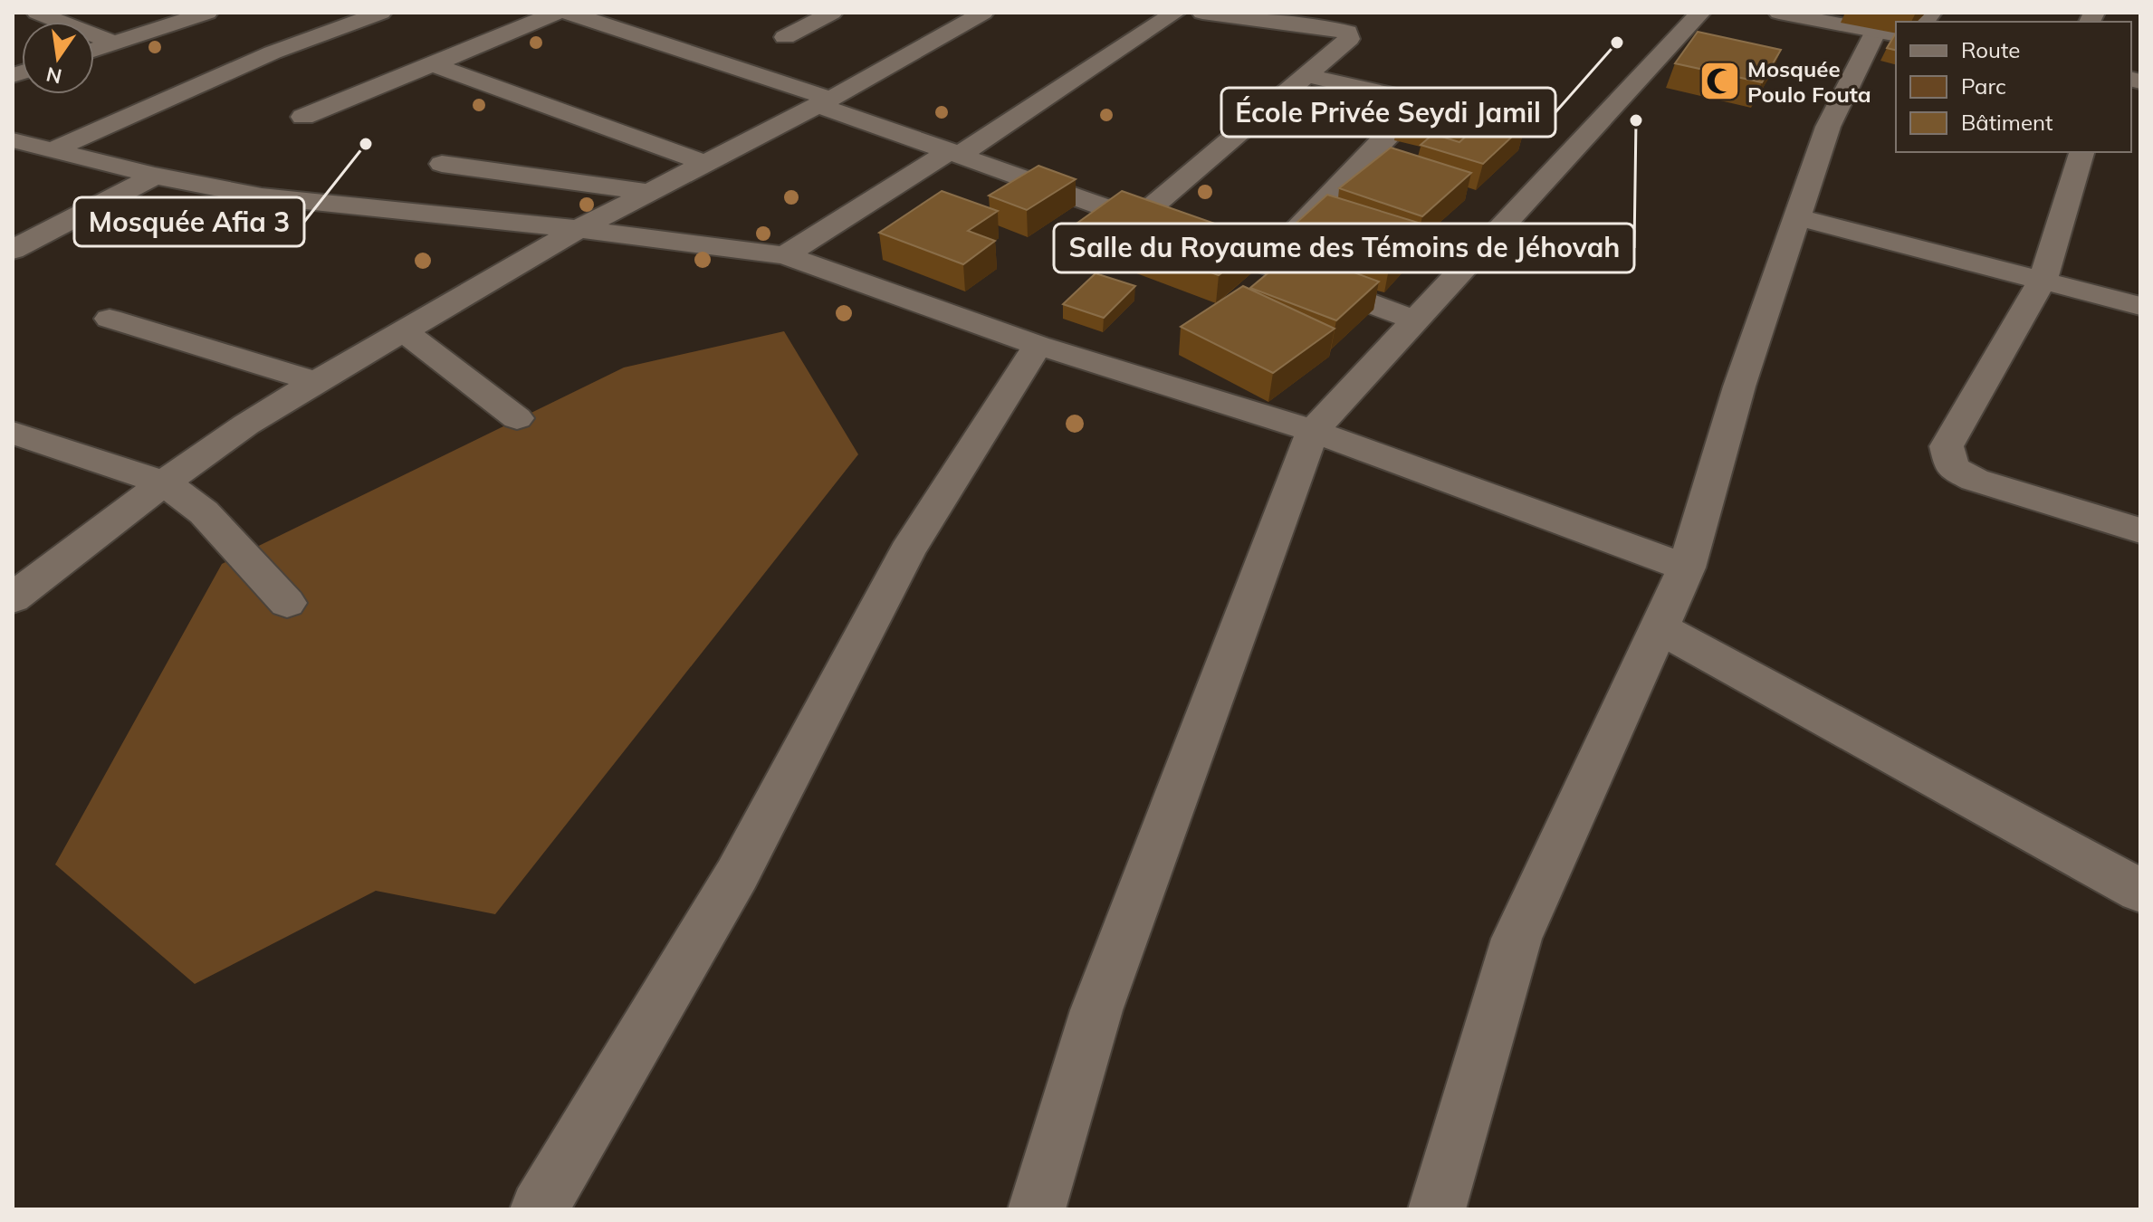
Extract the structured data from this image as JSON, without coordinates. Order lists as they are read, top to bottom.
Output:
{
  "places": {
    "other": ["École Privée Seydi Jamil", "Salle du Royaume des Témoins de Jéhovah", "Mosquée Afia 3"],
    "mosque": ["Mosquée Poulo Fouta"]
  },
  "legend": ["Route", "Parc", "Bâtiment"],
  "north": "bottom"
}
